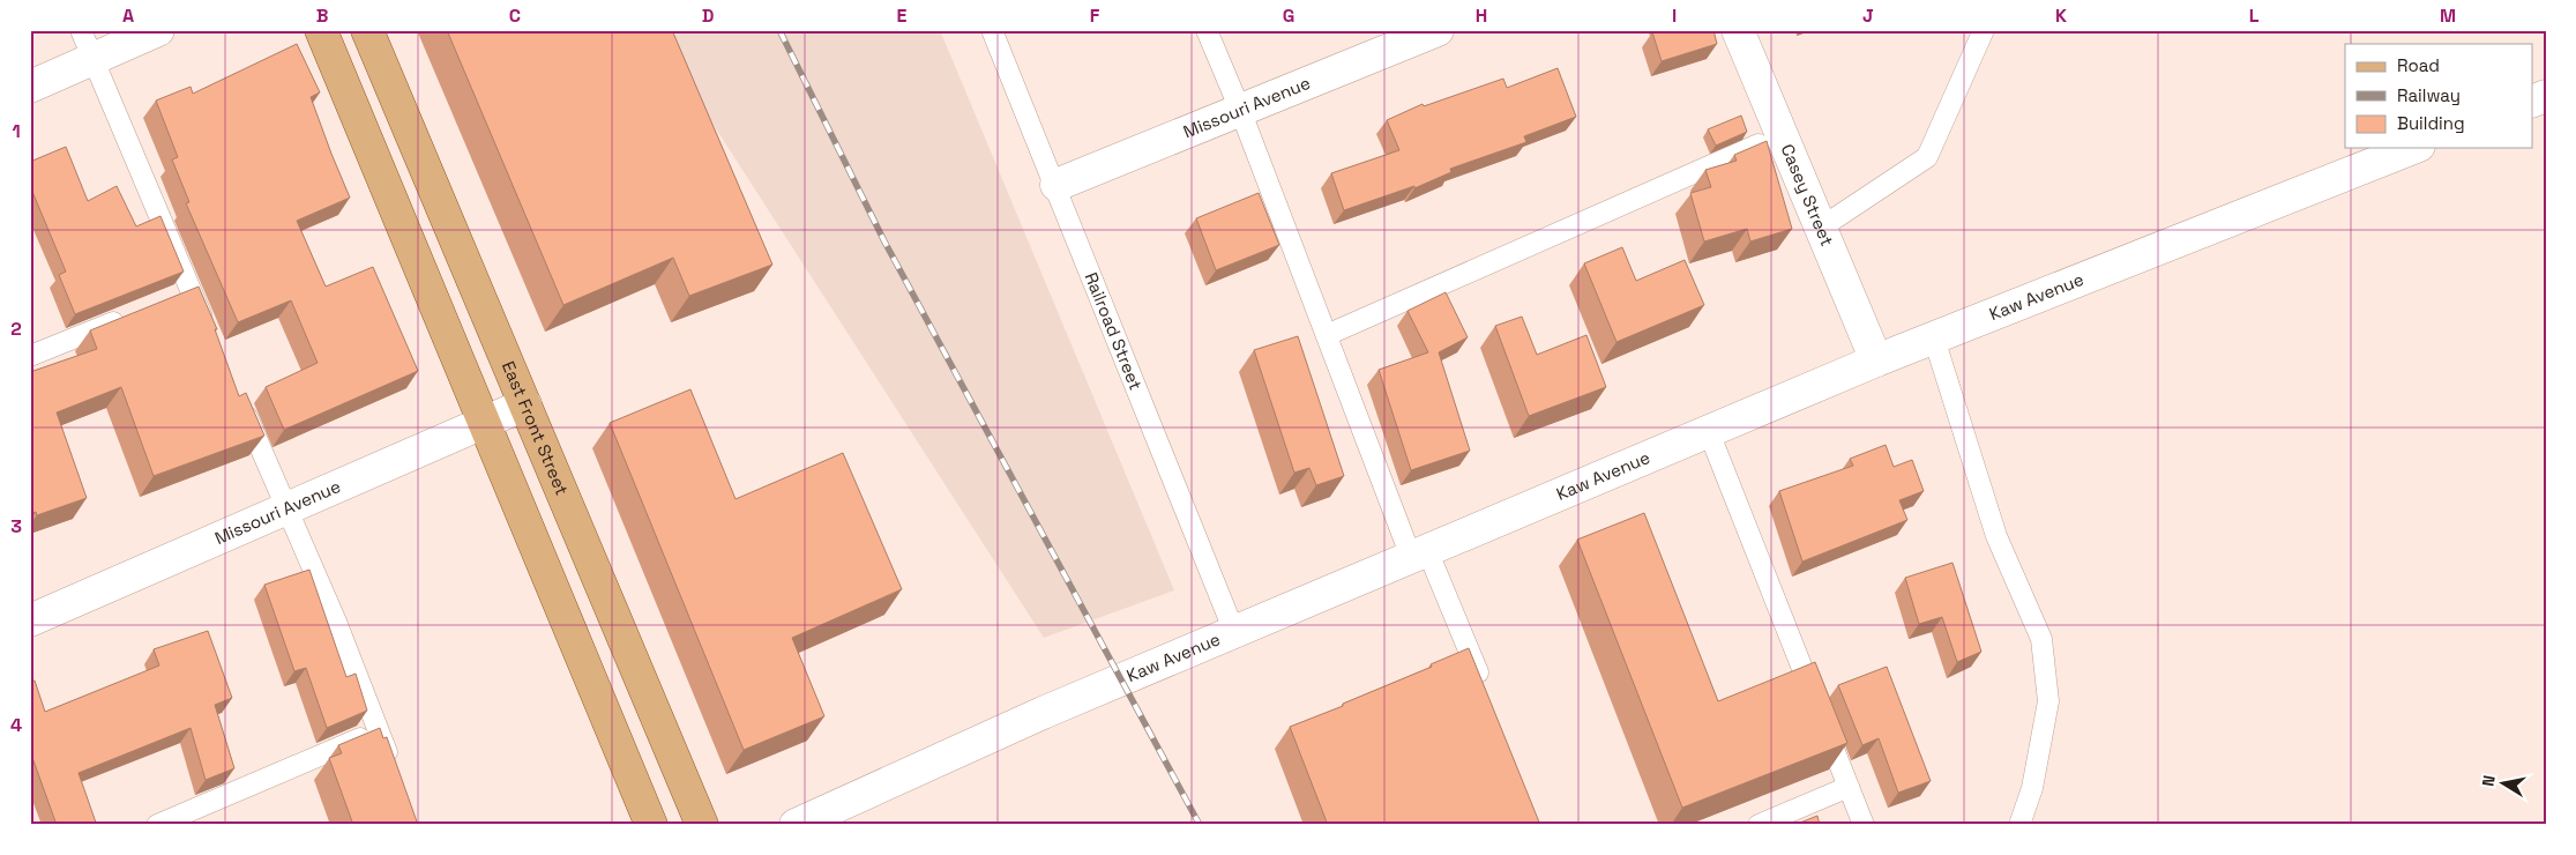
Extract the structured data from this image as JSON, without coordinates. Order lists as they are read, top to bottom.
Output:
{
  "streets": {
    "main road": ["East Front Street"],
    "street": ["Missouri Avenue", "Casey Street", "Kaw Avenue"],
    "lane": ["Railroad Street"]
  },
  "crossings": [
    ["Missouri Avenue", "Railroad Street"],
    ["Missouri Avenue", "East Front Street"],
    ["Casey Street", "Kaw Avenue"],
    ["Kaw Avenue", "Railroad Street"]
  ],
  "legend": ["Road", "Railway", "Building"],
  "north": "left",
  "grid": {
    "columns": [
      "A",
      "B",
      "C",
      "D",
      "E",
      "F",
      "G",
      "H",
      "I",
      "J",
      "K",
      "L",
      "M"
    ],
    "rows": [
      "1",
      "2",
      "3",
      "4"
    ]
  }
}
